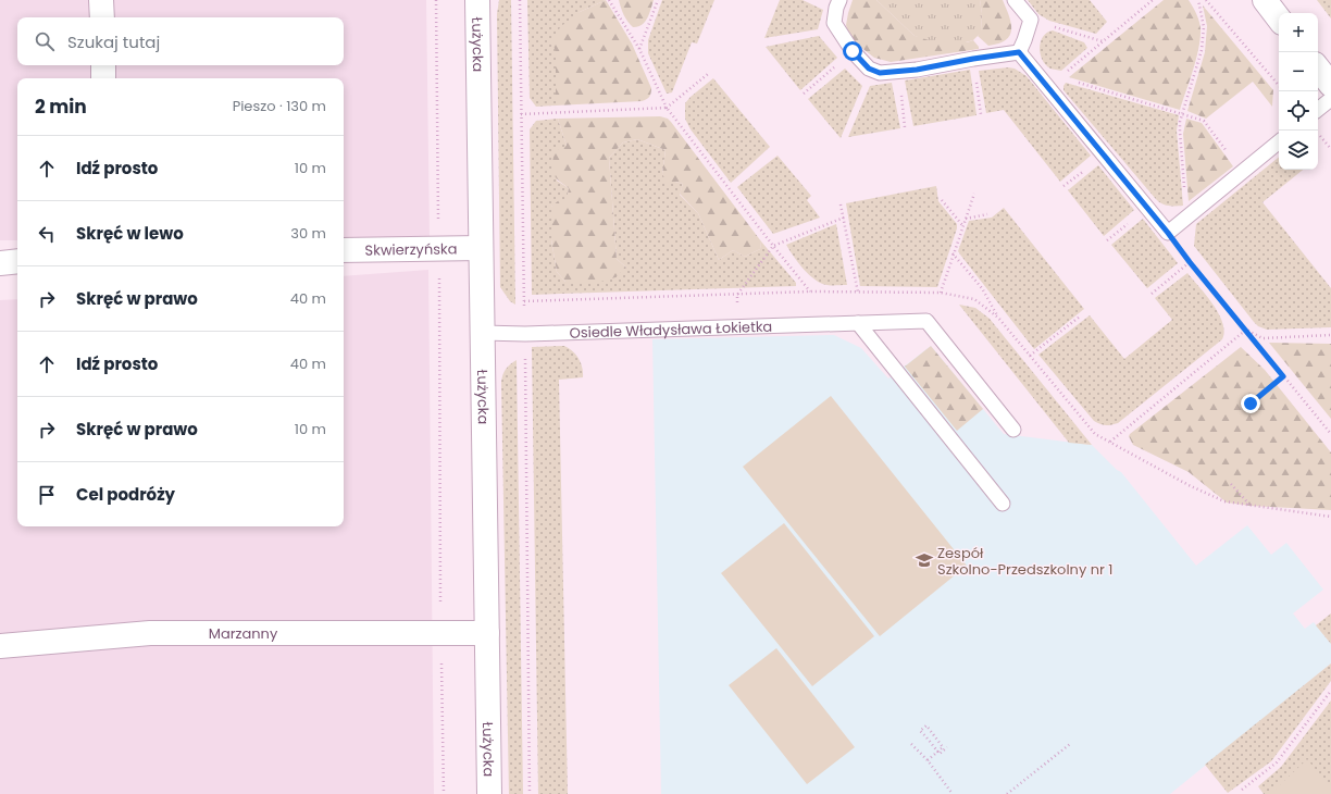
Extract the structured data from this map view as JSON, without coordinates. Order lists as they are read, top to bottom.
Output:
{
  "streets": {
    "street": ["Łużycka", "Skwierzyńska", "Marzanny"],
    "lane": ["Osiedle Władysława Łokietka"]
  },
  "crossings": [
    ["Łużycka", "Skwierzyńska"],
    ["Łużycka", "Osiedle Władysława Łokietka"],
    ["Łużycka", "Marzanny"]
  ],
  "places": {
    "school or university": ["Zespół Szkolno-Przedszkolny nr 1"]
  },
  "page": {
    "map_buttons": ["+", "−"],
    "search": "Szukaj tutaj",
    "heading": ["2 min", "Pieszo · 130 m"],
    "list": [
      ["Idź prosto", "10 m"],
      ["Skręć w lewo", "30 m"],
      ["Skręć w prawo", "40 m"],
      ["Idź prosto", "40 m"],
      ["Skręć w prawo", "10 m"],
      "Cel podróży"
    ]
  }
}
